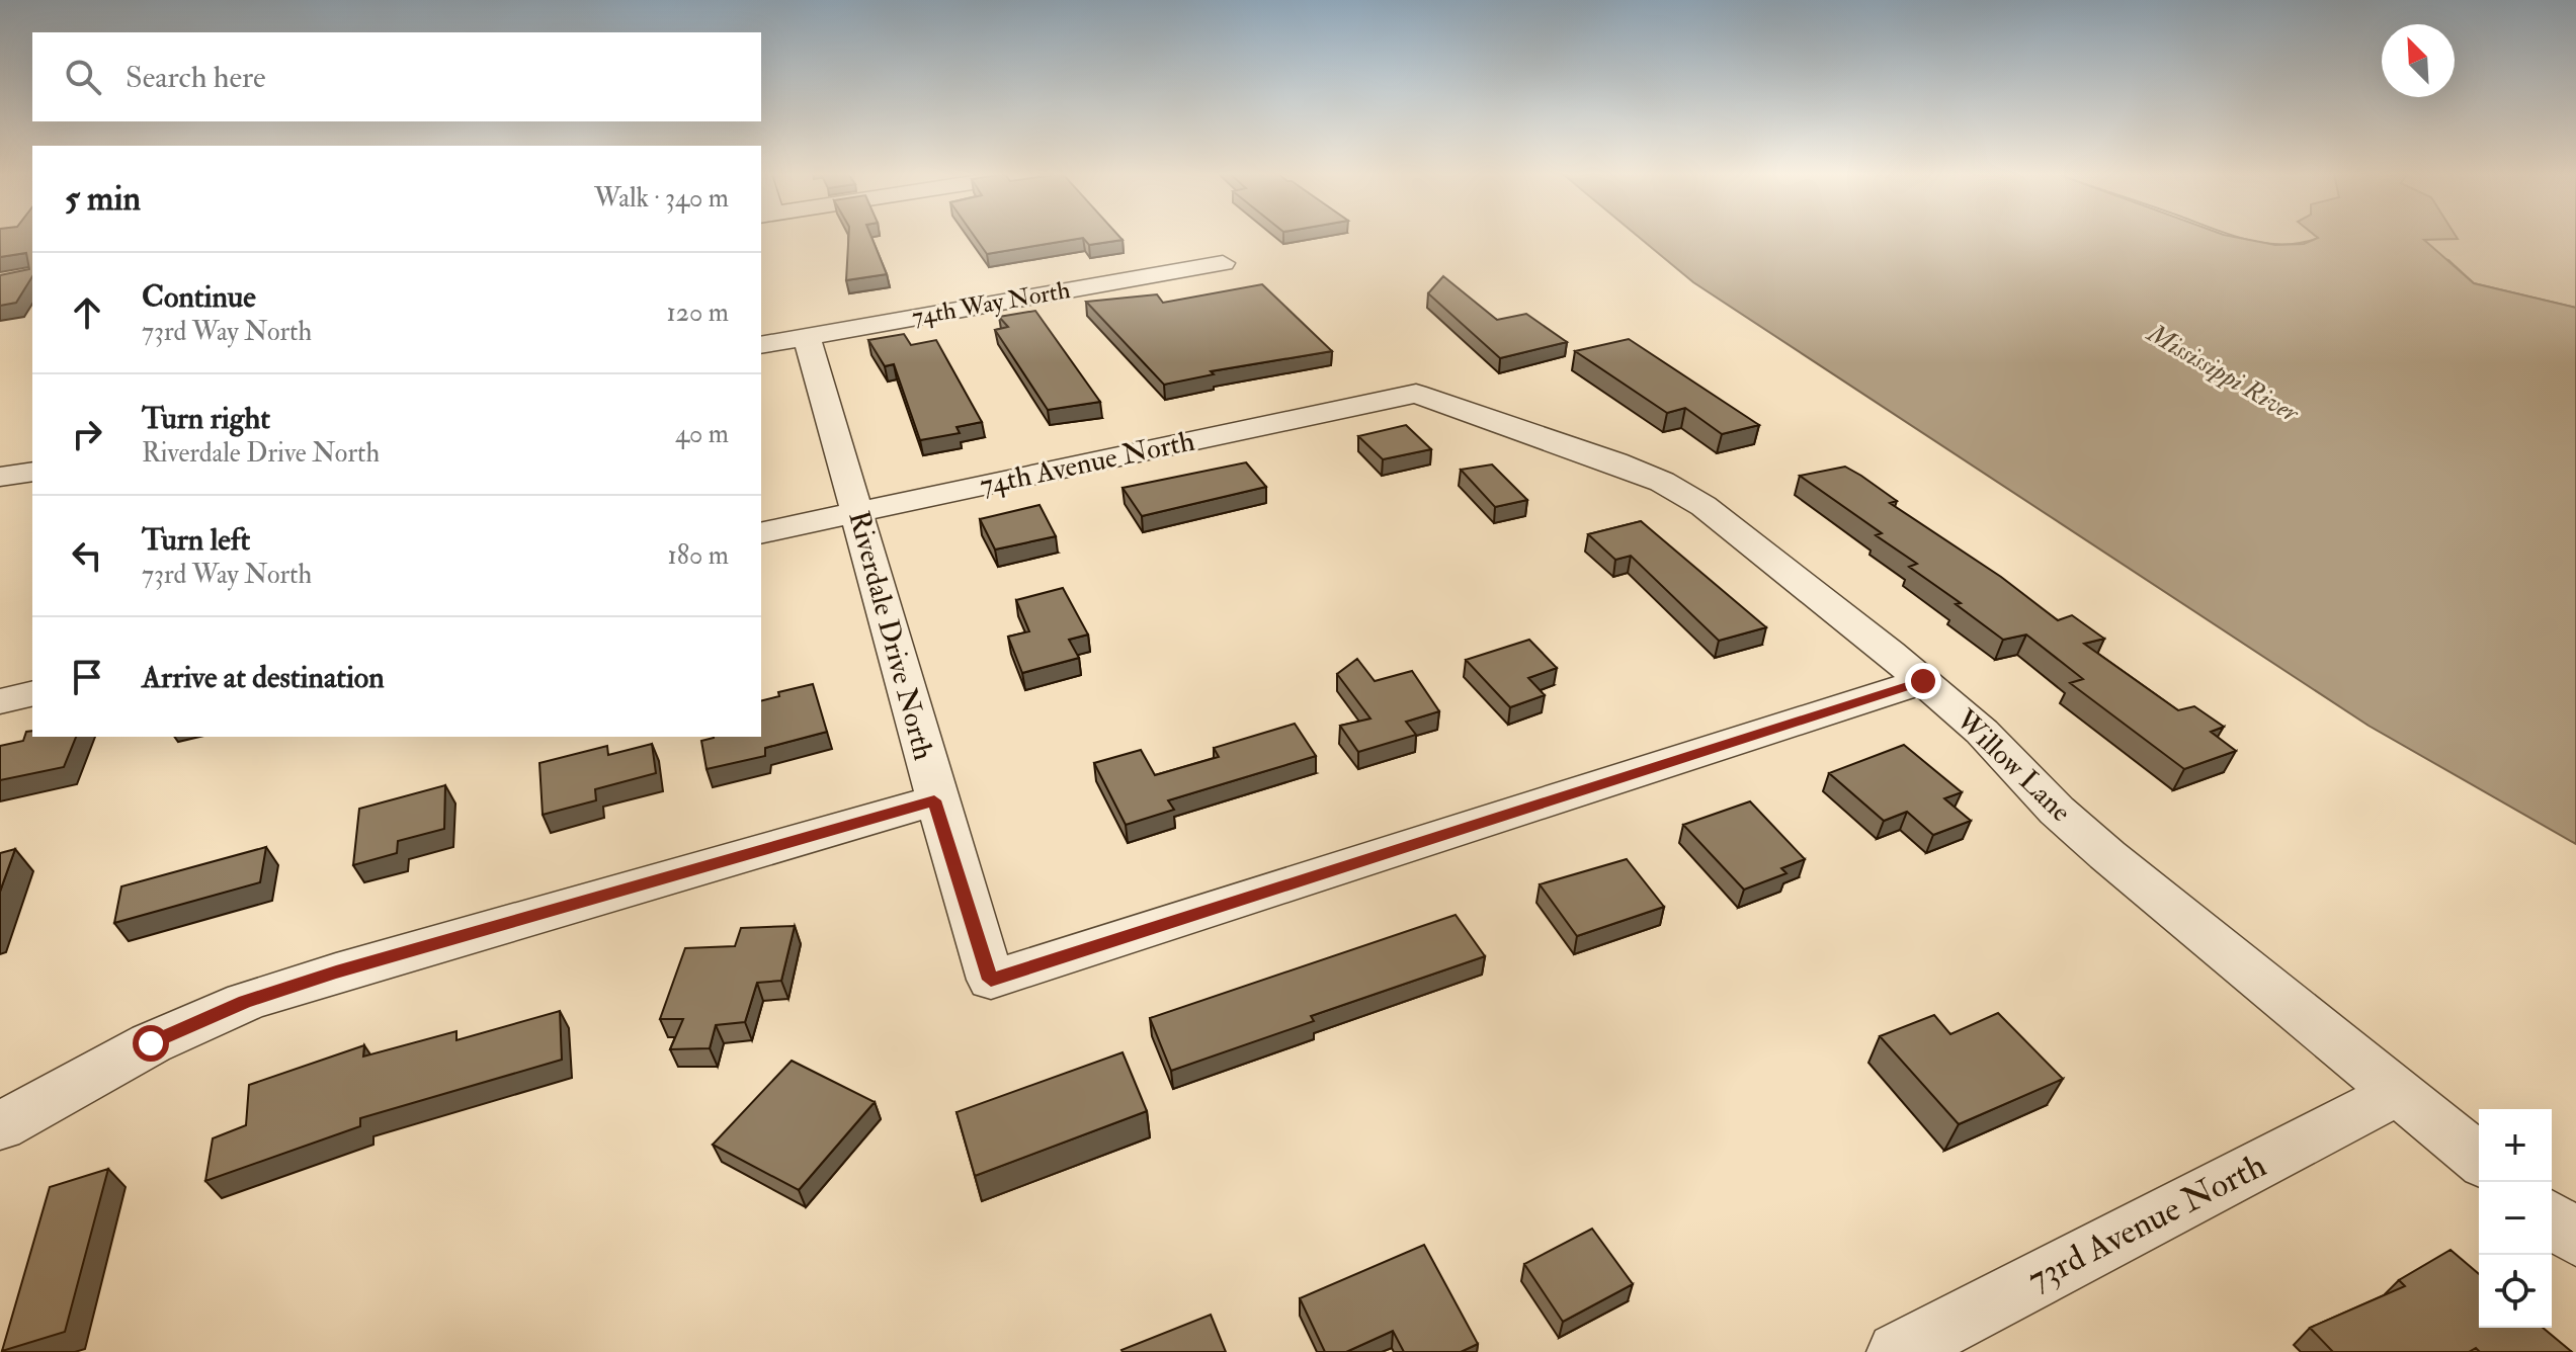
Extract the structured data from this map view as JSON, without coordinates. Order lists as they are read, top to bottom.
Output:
{
  "streets": {
    "street": [
      "74th Way North",
      "74th Avenue North",
      "Riverdale Drive North",
      "Willow Lane",
      "73rd Avenue North"
    ]
  },
  "crossings": [
    ["74th Way North", "Riverdale Drive North"],
    ["74th Avenue North", "Riverdale Drive North"],
    ["74th Avenue North", "Willow Lane"],
    ["Riverdale Drive North", "Willow Lane"],
    ["Willow Lane", "73rd Avenue North"]
  ],
  "water": ["Mississippi River"],
  "north": "top left",
  "page": {
    "search": "Search here",
    "heading": ["5 min", "Walk · 340 m"],
    "list": [
      ["Continue", "73rd Way North", "120 m"],
      ["Turn right", "Riverdale Drive North", "40 m"],
      ["Turn left", "73rd Way North", "180 m"],
      "Arrive at destination"
    ],
    "map_buttons": ["+", "−"]
  }
}
